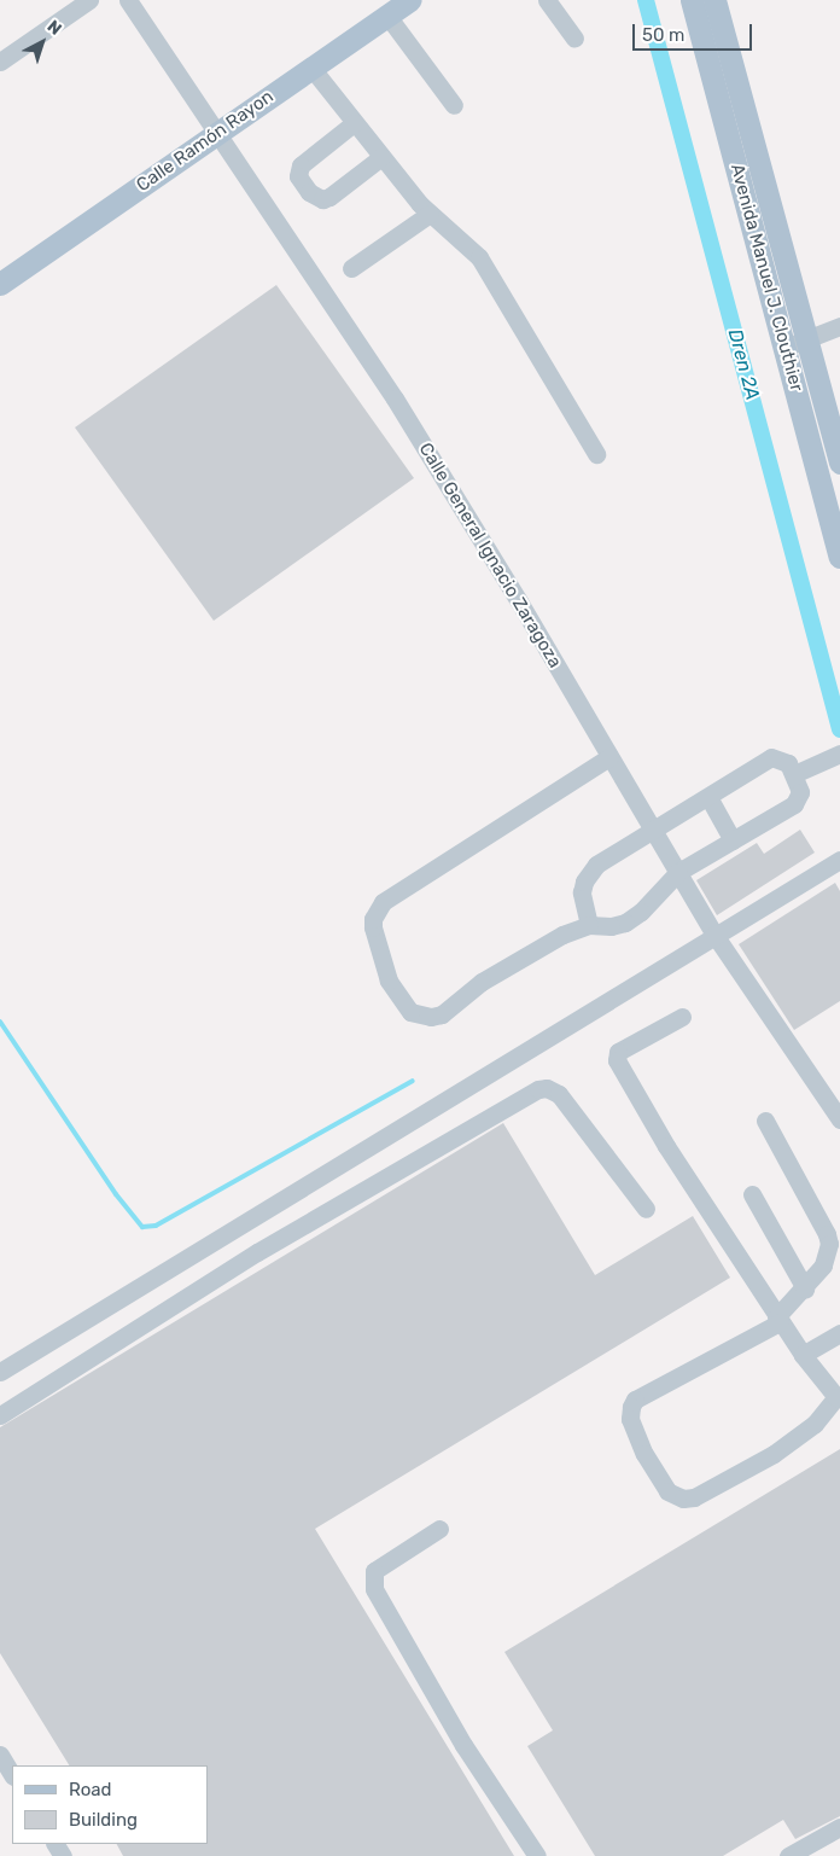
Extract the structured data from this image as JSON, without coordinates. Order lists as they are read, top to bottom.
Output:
{
  "streets": {
    "main road": ["Calle Ramón Rayon", "Avenida Manuel J. Clouthier"],
    "street": ["Calle General Ignacio Zaragoza"]
  },
  "crossings": [
    ["Calle Ramón Rayon", "Calle General Ignacio Zaragoza"]
  ],
  "water": ["Dren 2A"],
  "legend": ["Road", "Building"],
  "scale_bar": "50 m",
  "north": "top right"
}
